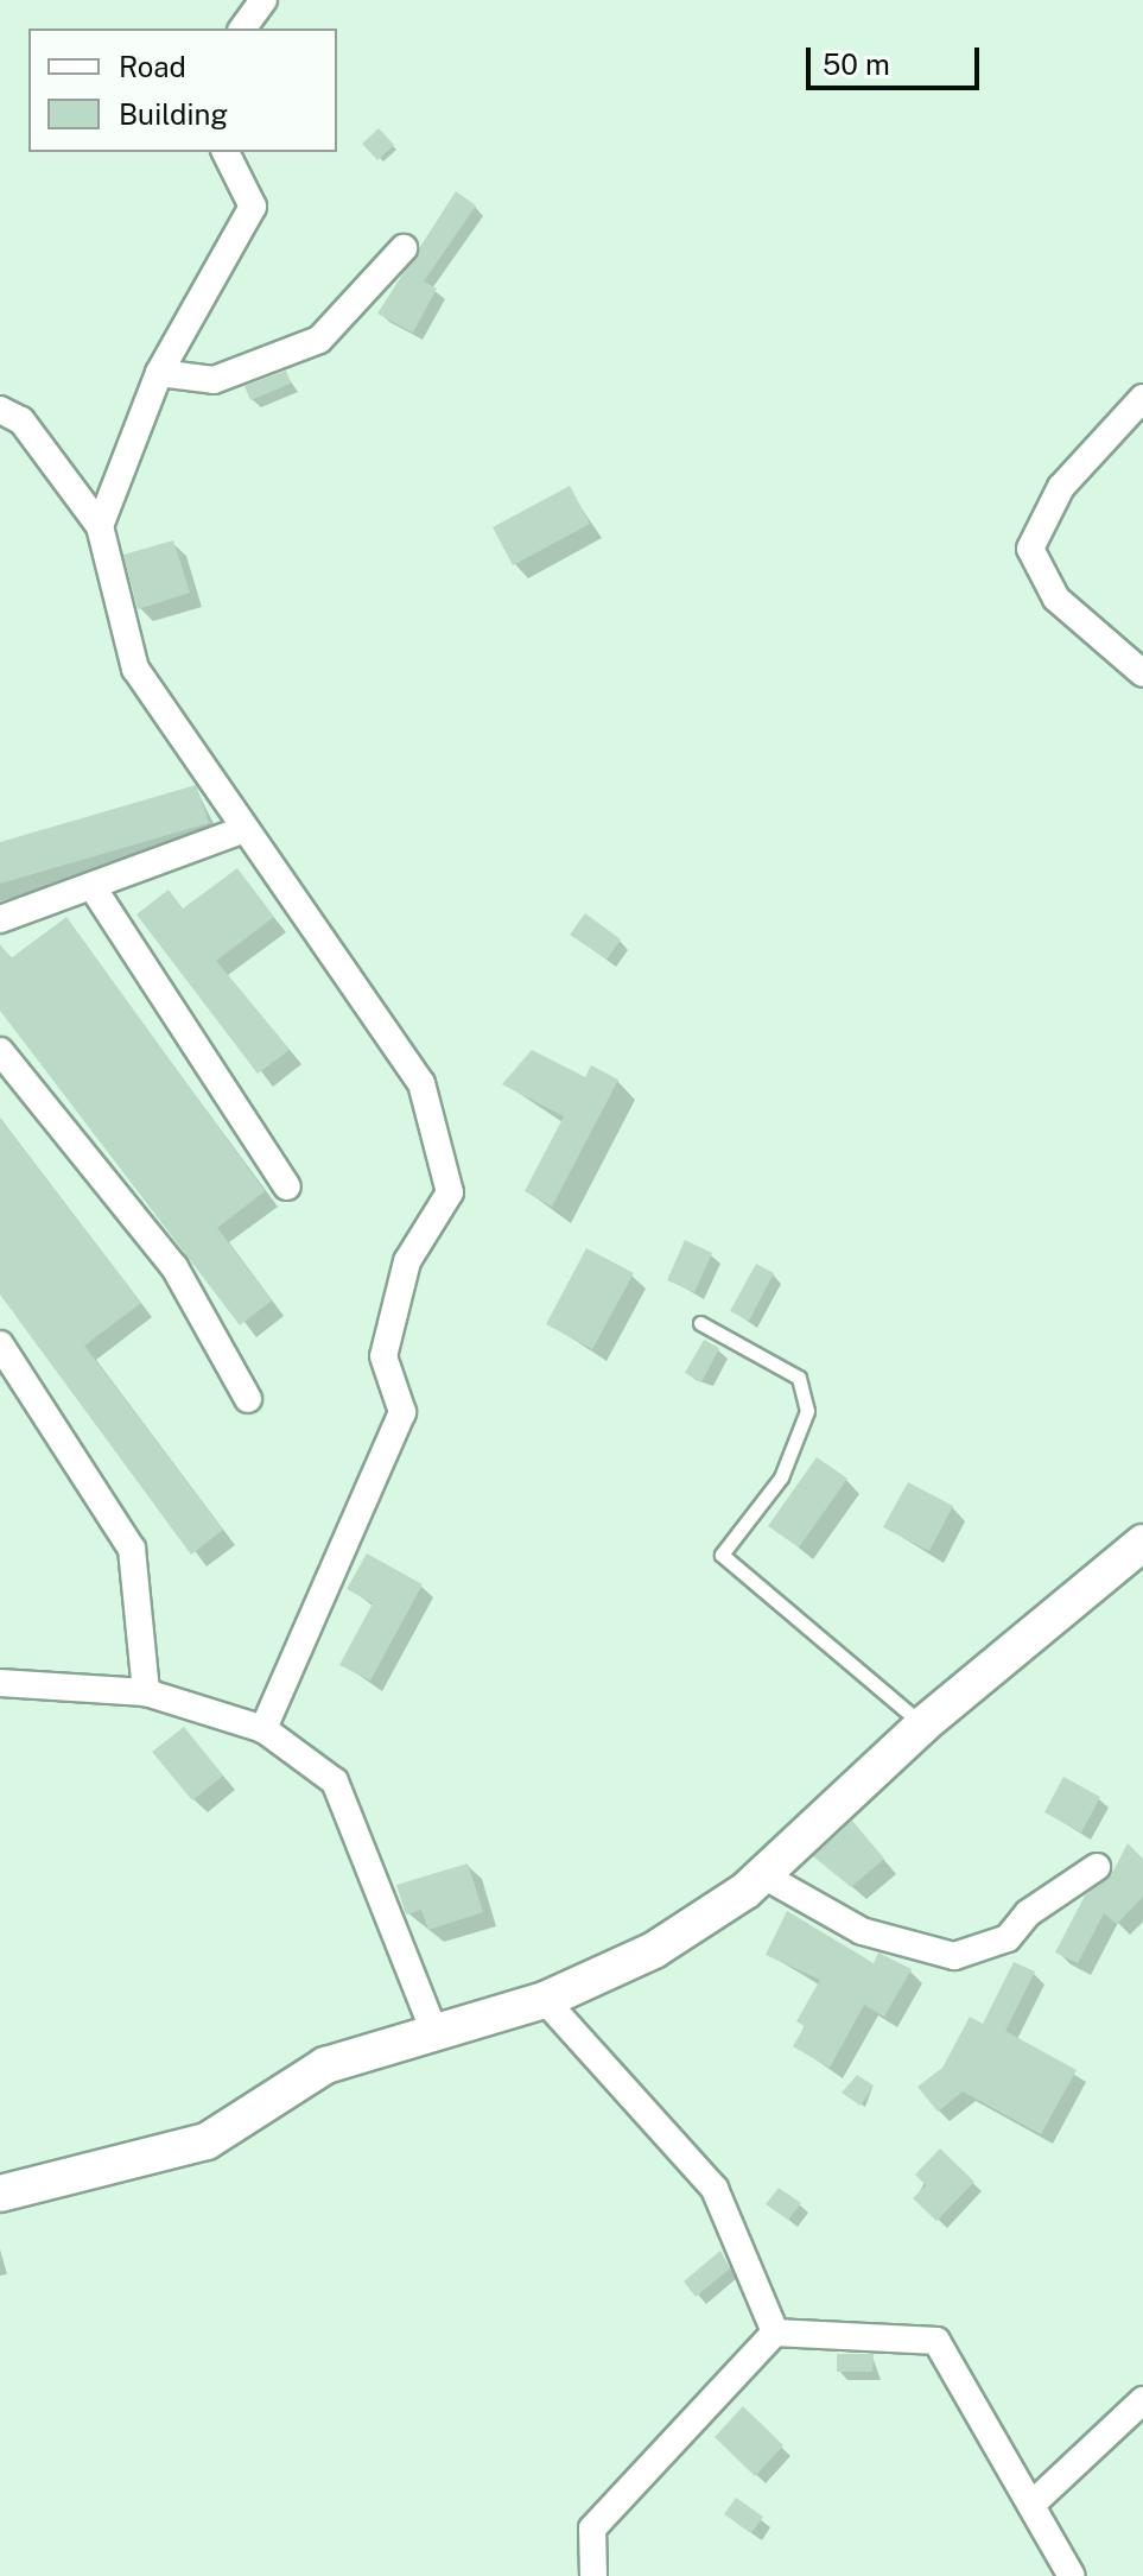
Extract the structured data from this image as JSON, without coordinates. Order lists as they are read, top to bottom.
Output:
{
  "legend": ["Road", "Building"],
  "scale_bar": "50 m"
}
